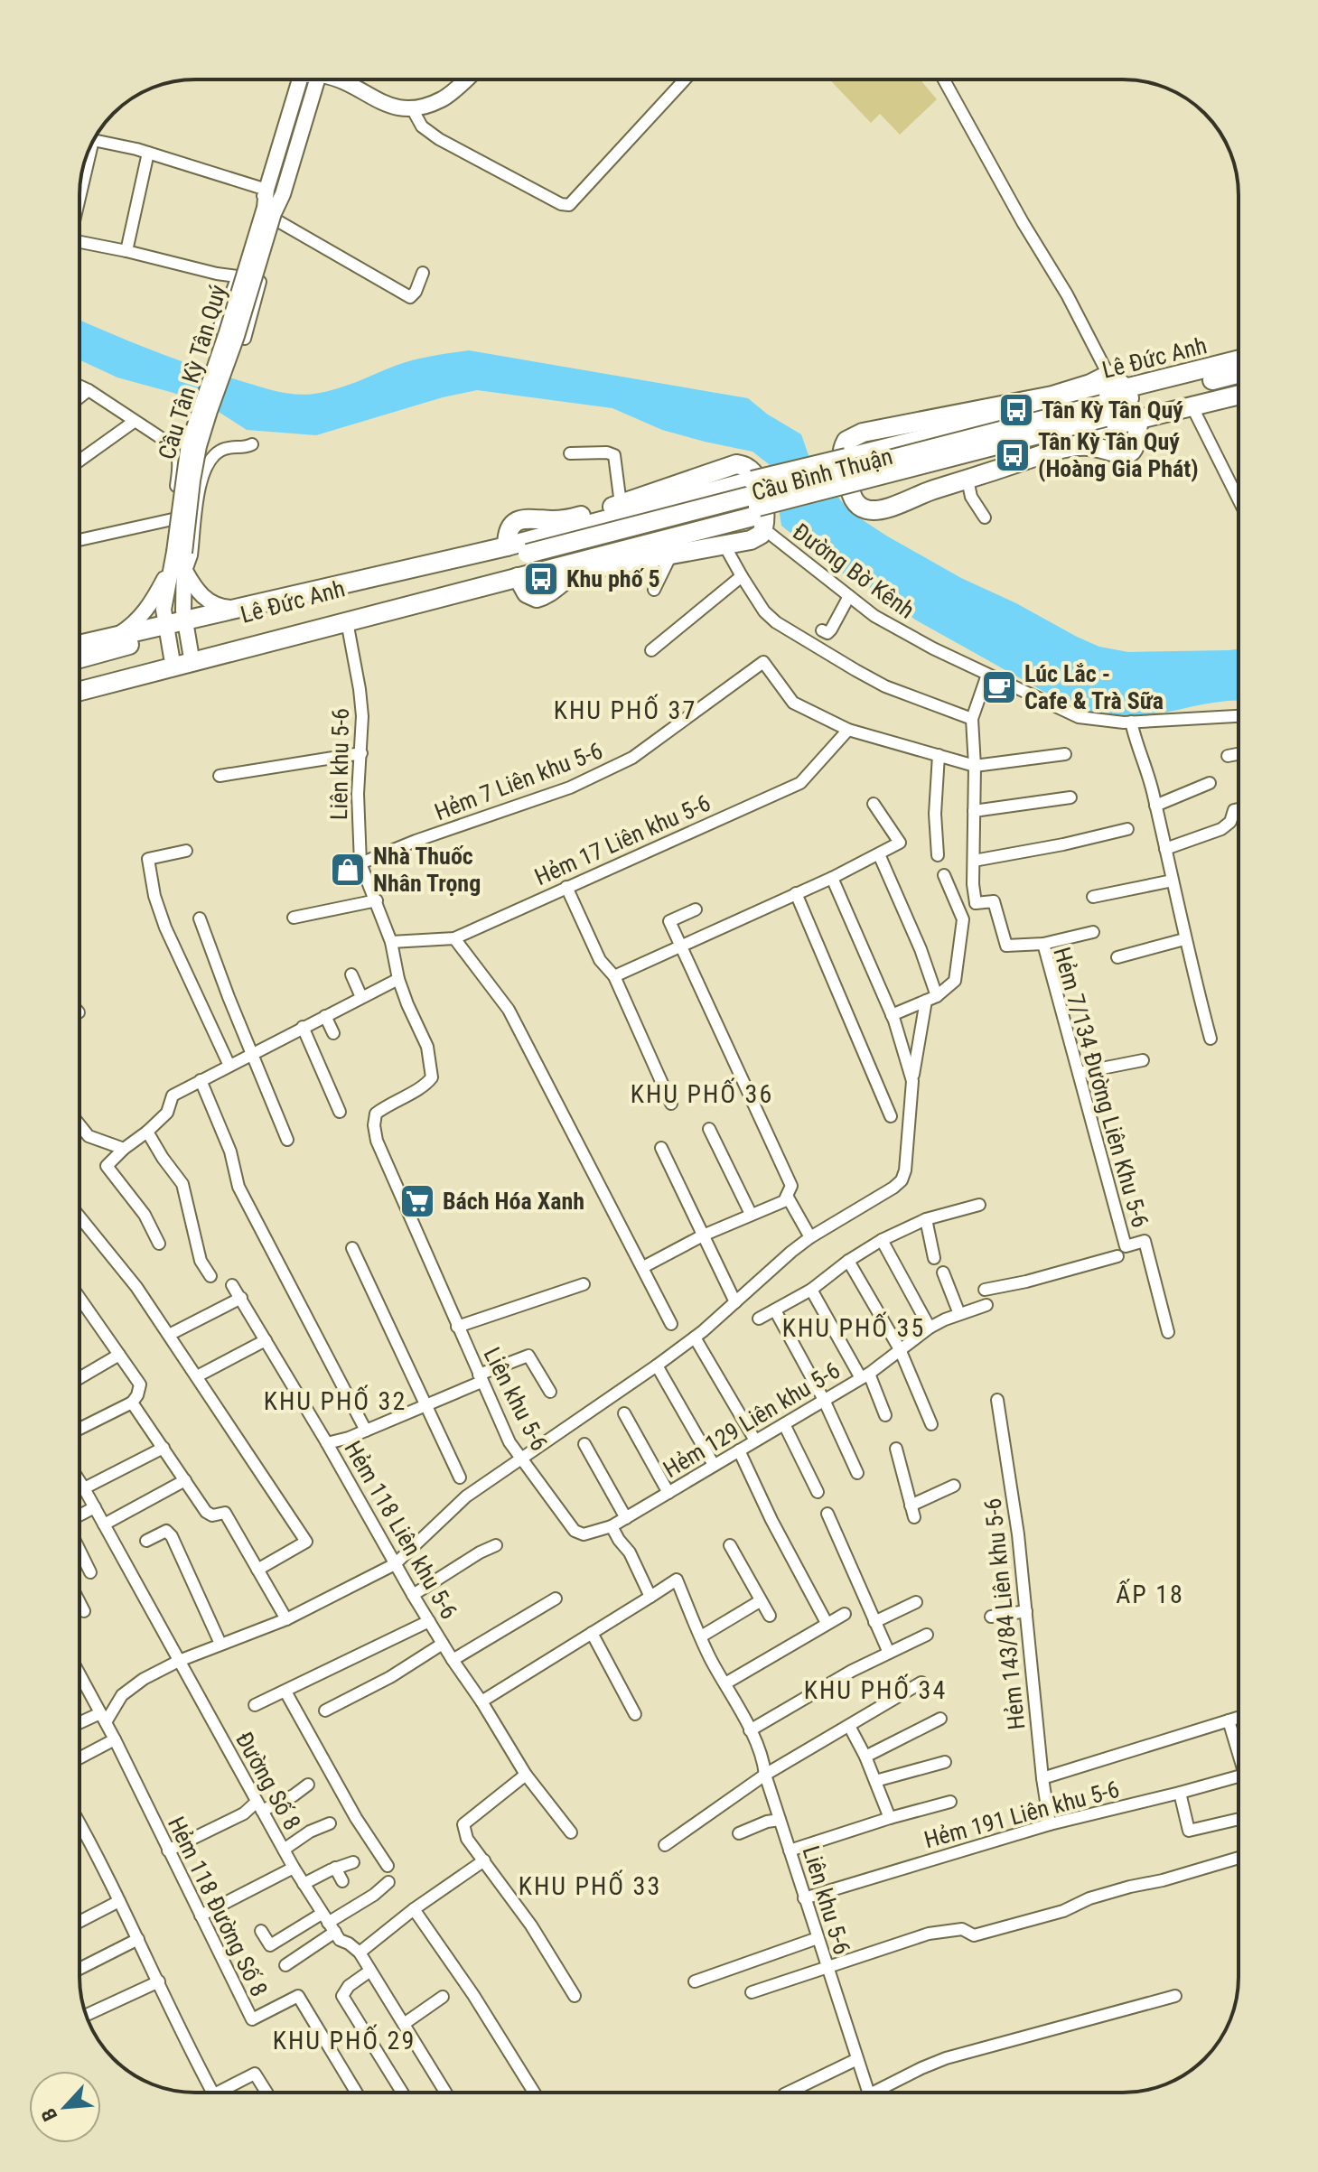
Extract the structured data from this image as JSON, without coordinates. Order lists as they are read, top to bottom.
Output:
{
  "streets": {
    "highway": ["Lê Đức Anh", "Cầu Bình Thuận"],
    "main road": ["Cầu Tân Kỳ Tân Quý"],
    "street": [
      "Đường Bờ Kênh",
      "Liên khu 5-6",
      "Hẻm 7 Liên khu 5-6",
      "Hẻm 17 Liên khu 5-6",
      "Hẻm 7/134 Đường Liên Khu 5-6",
      "Hẻm 129 Liên khu 5-6",
      "Hẻm 118 Liên khu 5-6",
      "Hẻm 143/84 Liên khu 5-6",
      "Đường Số 8",
      "Hẻm 191 Liên khu 5-6",
      "Hẻm 118 Đường Số 8"
    ]
  },
  "crossings": [
    ["Lê Đức Anh", "Cầu Bình Thuận"],
    ["Lê Đức Anh", "Liên khu 5-6"],
    ["Liên khu 5-6", "Hẻm 7 Liên khu 5-6"],
    ["Liên khu 5-6", "Hẻm 17 Liên khu 5-6"],
    ["Liên khu 5-6", "Hẻm 129 Liên khu 5-6"],
    ["Liên khu 5-6", "Hẻm 118 Liên khu 5-6"],
    ["Liên khu 5-6", "Hẻm 191 Liên khu 5-6"],
    ["Hẻm 7 Liên khu 5-6", "Hẻm 17 Liên khu 5-6"],
    ["Hẻm 143/84 Liên khu 5-6", "Hẻm 191 Liên khu 5-6"]
  ],
  "districts": [
    "KHU PHỐ 37",
    "KHU PHỐ 36",
    "KHU PHỐ 35",
    "KHU PHỐ 32",
    "ẤP 18",
    "KHU PHỐ 34",
    "KHU PHỐ 33",
    "KHU PHỐ 29"
  ],
  "places": {
    "bus stop": ["Tân Kỳ Tân Quý", "Tân Kỳ Tân Quý (Hoàng Gia Phát)", "Khu phố 5"],
    "cafe": ["Lúc Lắc - Cafe & Trà Sữa"],
    "shop": ["Nhà Thuốc Nhân Trọng"],
    "supermarket": ["Bách Hóa Xanh"]
  },
  "north": "bottom left"
}
